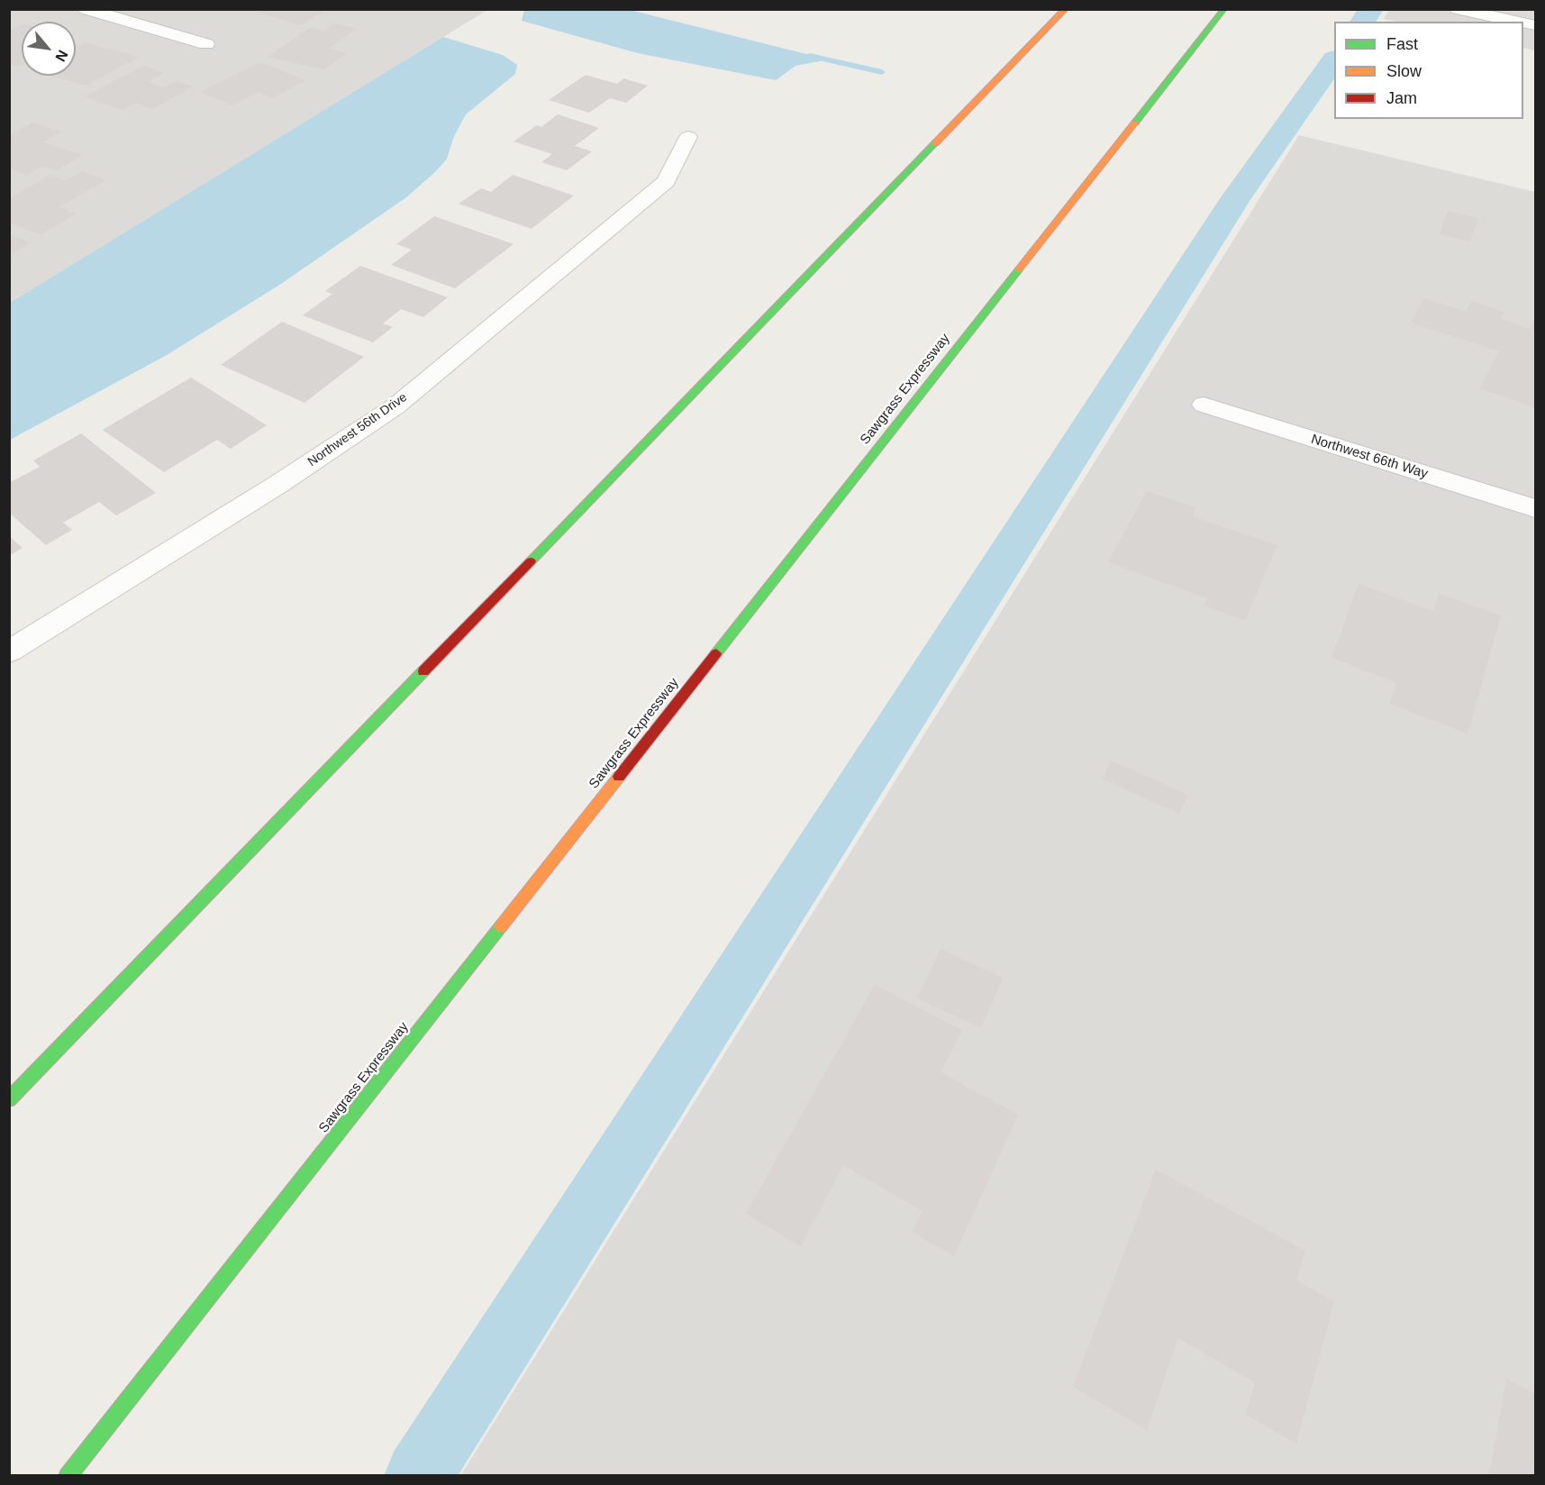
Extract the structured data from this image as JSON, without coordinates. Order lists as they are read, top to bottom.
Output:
{
  "streets": {
    "highway": ["Sawgrass Expressway"],
    "street": ["Northwest 56th Drive", "Northwest 66th Way"]
  },
  "legend": ["Fast", "Slow", "Jam"],
  "north": "bottom right"
}
